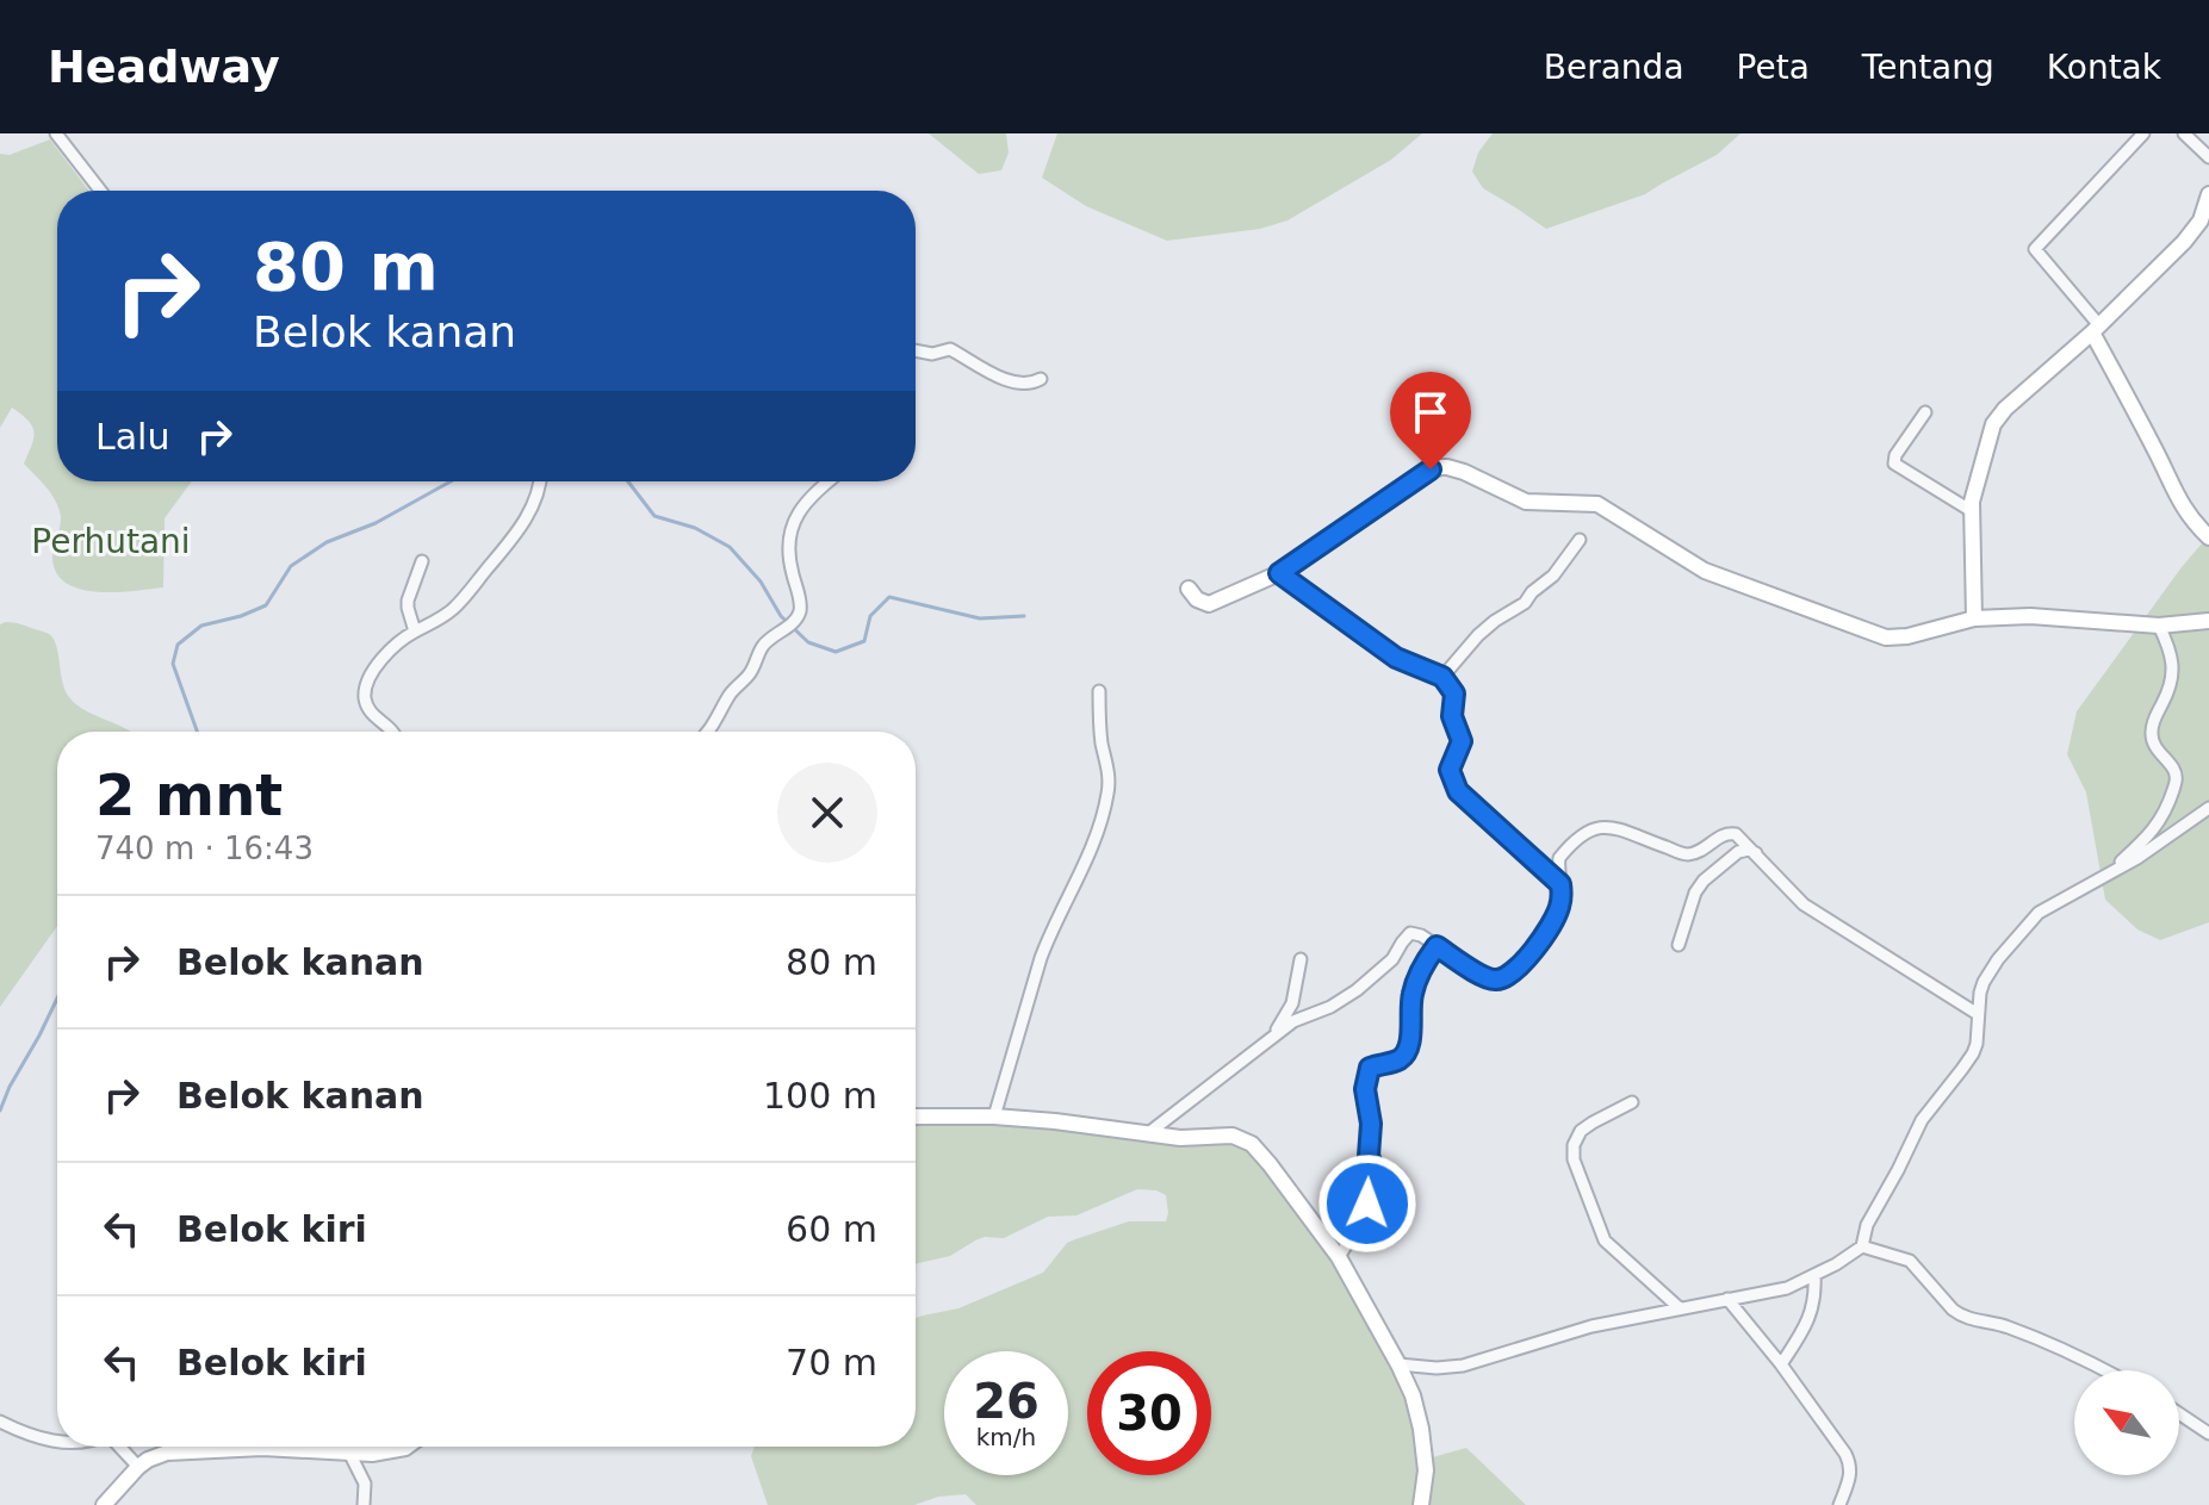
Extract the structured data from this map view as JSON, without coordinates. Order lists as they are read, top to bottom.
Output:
{
  "parks": ["Perhutani"],
  "north": "top left",
  "page": {
    "header": "Headway",
    "nav": [
      "Beranda",
      "Peta",
      "Tentang",
      "Kontak"
    ],
    "turn": ["80 m", "Belok kanan"],
    "then": "Lalu",
    "heading": ["2 mnt", "740 m · 16:43"],
    "list": [
      {
        "name": "Belok kanan",
        "value": "80 m"
      },
      {
        "name": "Belok kanan",
        "value": "100 m"
      },
      {
        "name": "Belok kiri",
        "value": "60 m"
      },
      {
        "name": "Belok kiri",
        "value": "70 m"
      }
    ],
    "speed": "26 km/h",
    "limit": "30"
  }
}
